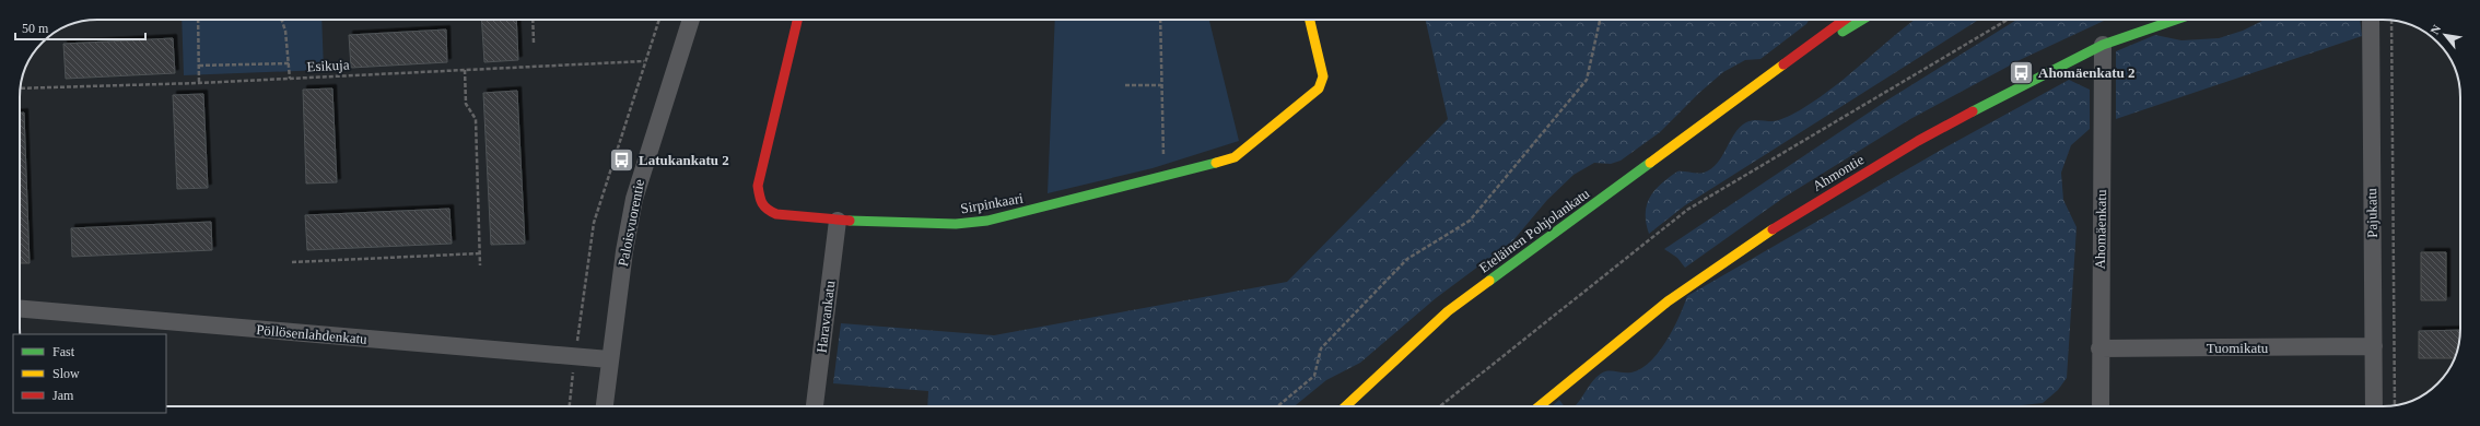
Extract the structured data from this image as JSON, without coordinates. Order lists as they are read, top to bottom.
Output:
{
  "streets": {
    "street": [
      "Ahmontie",
      "Sirpinkaari",
      "Pajukatu",
      "Paloisvuorentie",
      "Ahomäenkatu",
      "Eteläinen Pohjolankatu",
      "Haravankatu",
      "Pöllösenlahdenkatu",
      "Tuomikatu"
    ],
    "path": ["Esikuja"]
  },
  "crossings": [
    ["Ahmontie", "Ahomäenkatu"],
    ["Sirpinkaari", "Haravankatu"],
    ["Pajukatu", "Tuomikatu"],
    ["Paloisvuorentie", "Pöllösenlahdenkatu"],
    ["Ahomäenkatu", "Tuomikatu"]
  ],
  "places": {
    "bus stop": ["Ahomäenkatu 2", "Latukankatu 2"]
  },
  "legend": ["Fast", "Slow", "Jam"],
  "scale_bar": "50 m",
  "north": "top left"
}
